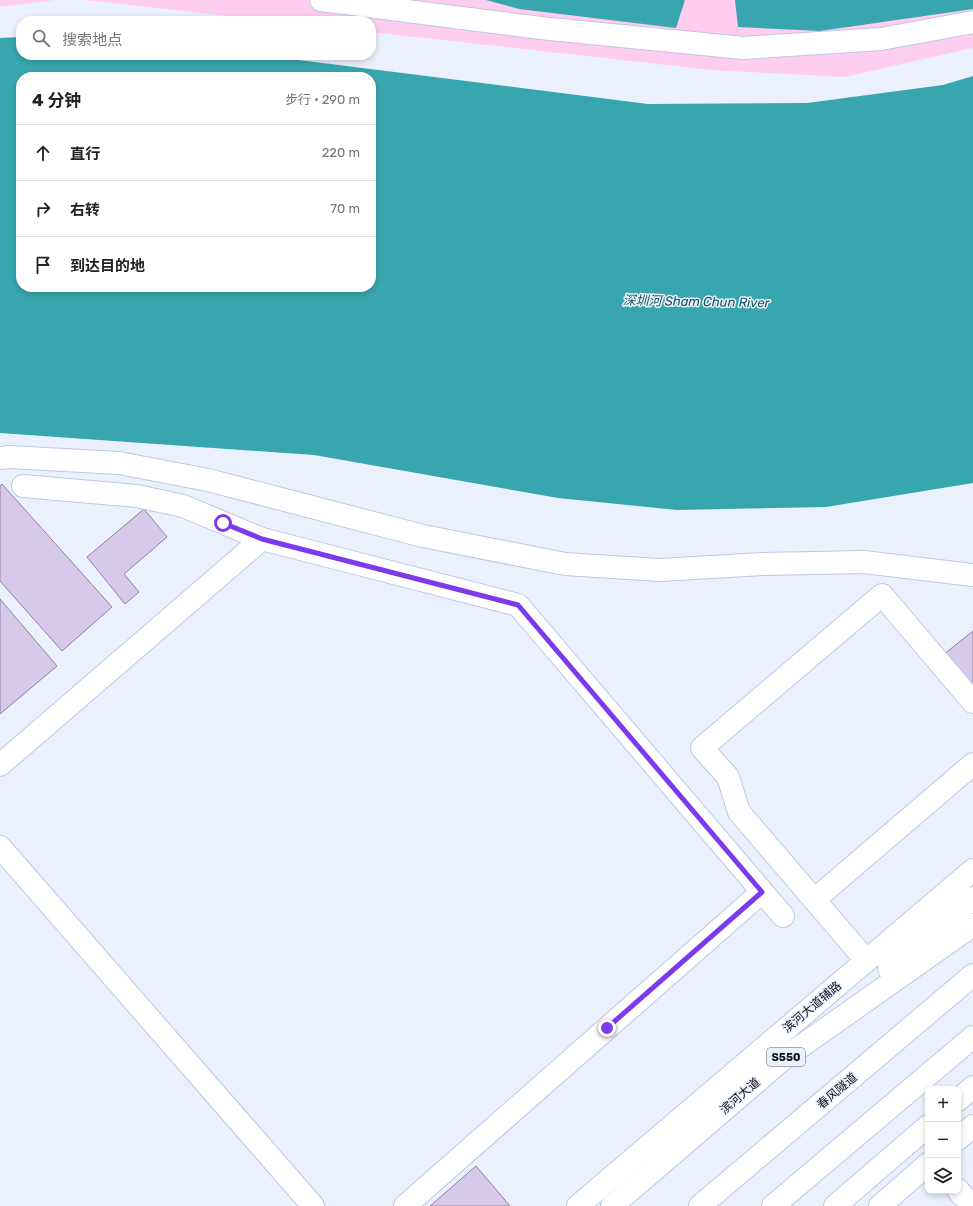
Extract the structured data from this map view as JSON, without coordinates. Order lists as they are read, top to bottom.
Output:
{
  "streets": {
    "main road": [
      "滨河大道辅路",
      "S550",
      "春风隧道",
      "滨河大道"
    ]
  },
  "water": ["深圳河 Sham Chun River"],
  "page": {
    "search": "搜索地点",
    "heading": ["4 分钟", "步行 · 290 m"],
    "list": [
      ["直行", "220 m"],
      ["右转", "70 m"],
      "到达目的地"
    ],
    "map_buttons": ["+", "−"]
  }
}
